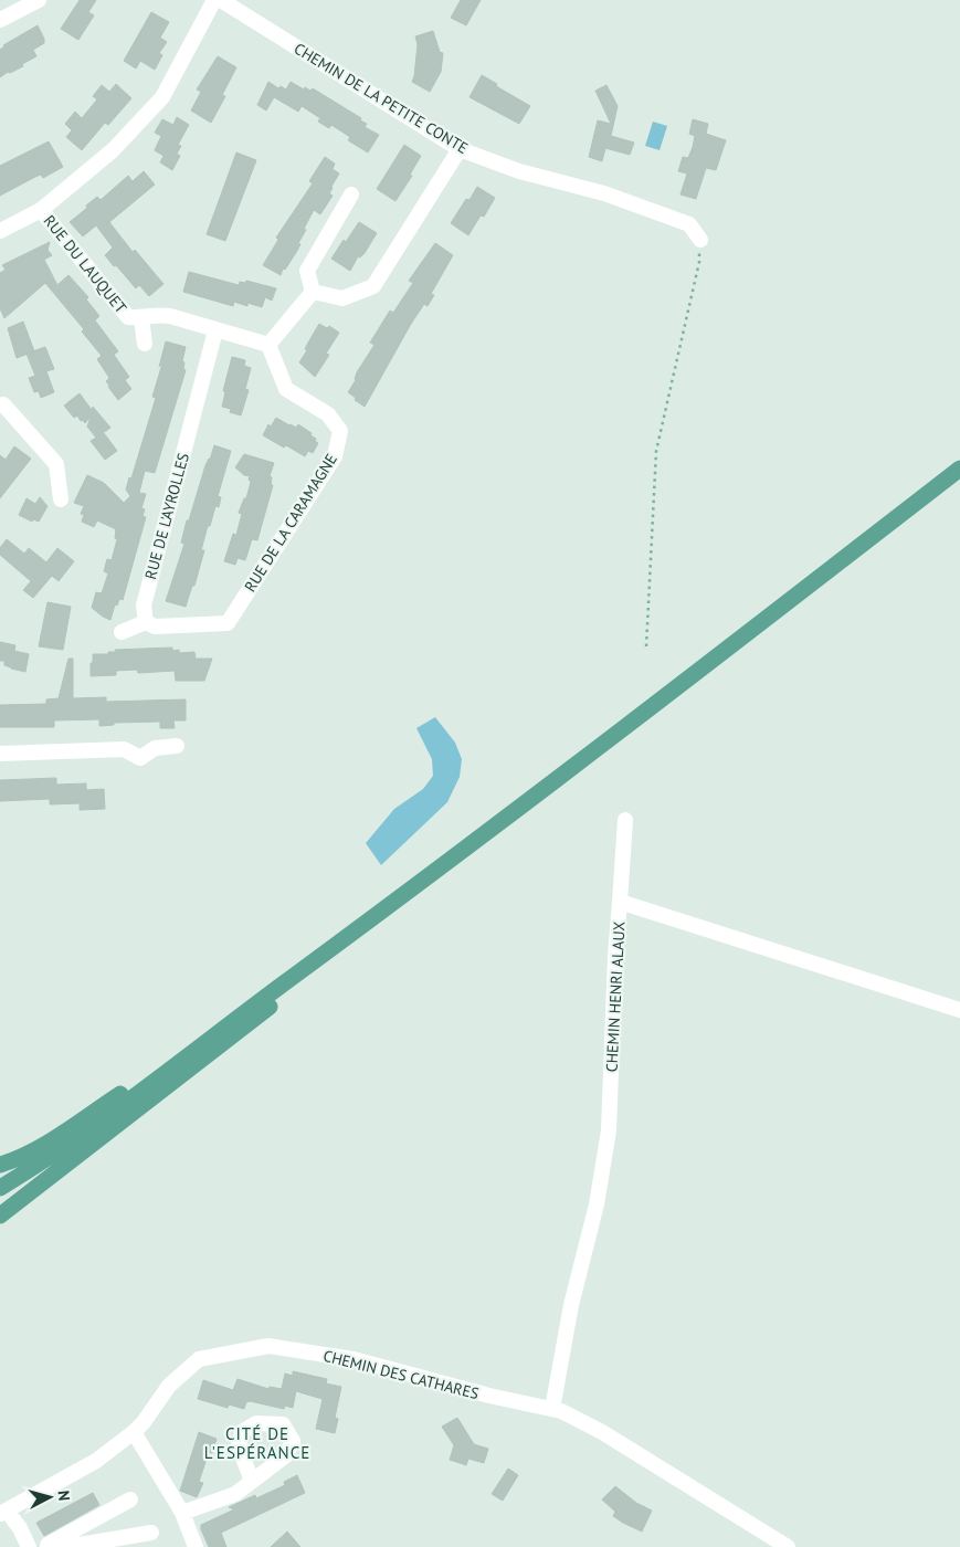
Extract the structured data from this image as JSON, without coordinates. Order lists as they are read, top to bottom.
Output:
{
  "streets": {
    "street": [
      "CHEMIN DE LA PETITE CONTE",
      "RUE DU LAUQUET",
      "RUE DE L'AYROLLES",
      "RUE DE LA CARAMAGNE",
      "CHEMIN HENRI ALAUX",
      "CHEMIN DES CATHARES"
    ]
  },
  "crossings": [
    ["RUE DU LAUQUET", "RUE DE L'AYROLLES"],
    ["RUE DE L'AYROLLES", "RUE DE LA CARAMAGNE"],
    ["CHEMIN HENRI ALAUX", "CHEMIN DES CATHARES"]
  ],
  "districts": ["CITÉ DE L'ESPÉRANCE"],
  "north": "right"
}
